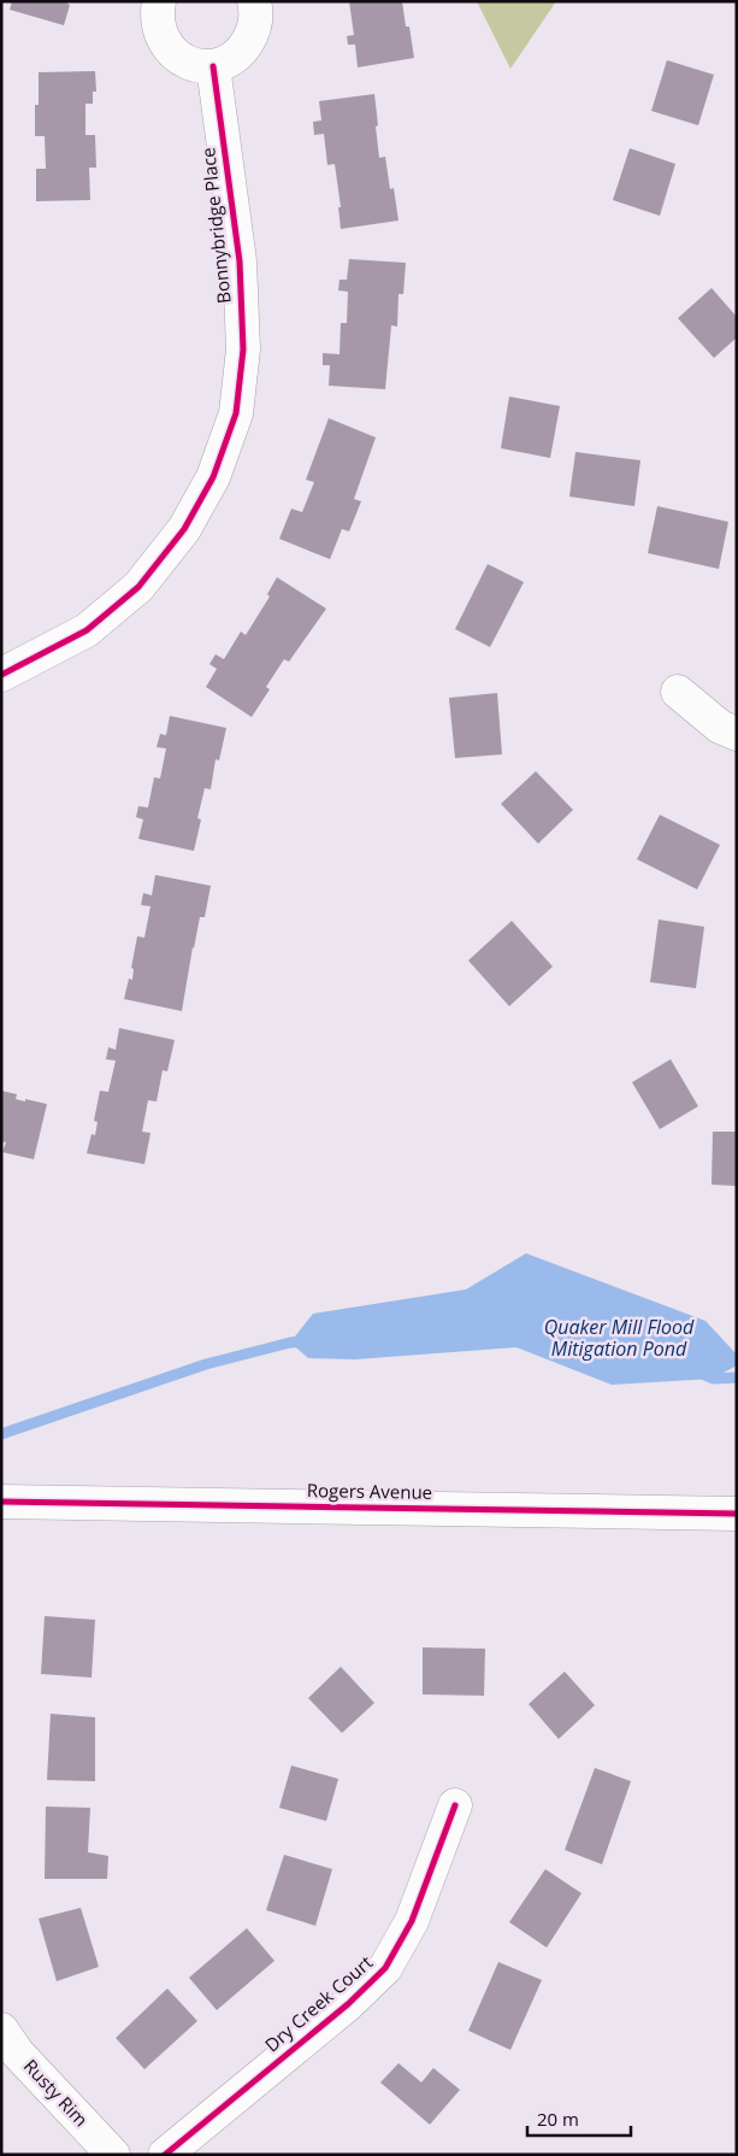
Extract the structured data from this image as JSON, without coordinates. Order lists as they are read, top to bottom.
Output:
{
  "streets": {
    "street": [
      "Bonnybridge Place",
      "Rogers Avenue",
      "Dry Creek Court",
      "Rusty Rim"
    ]
  },
  "water": ["Quaker Mill Flood Mitigation Pond"],
  "scale_bar": "20 m"
}
